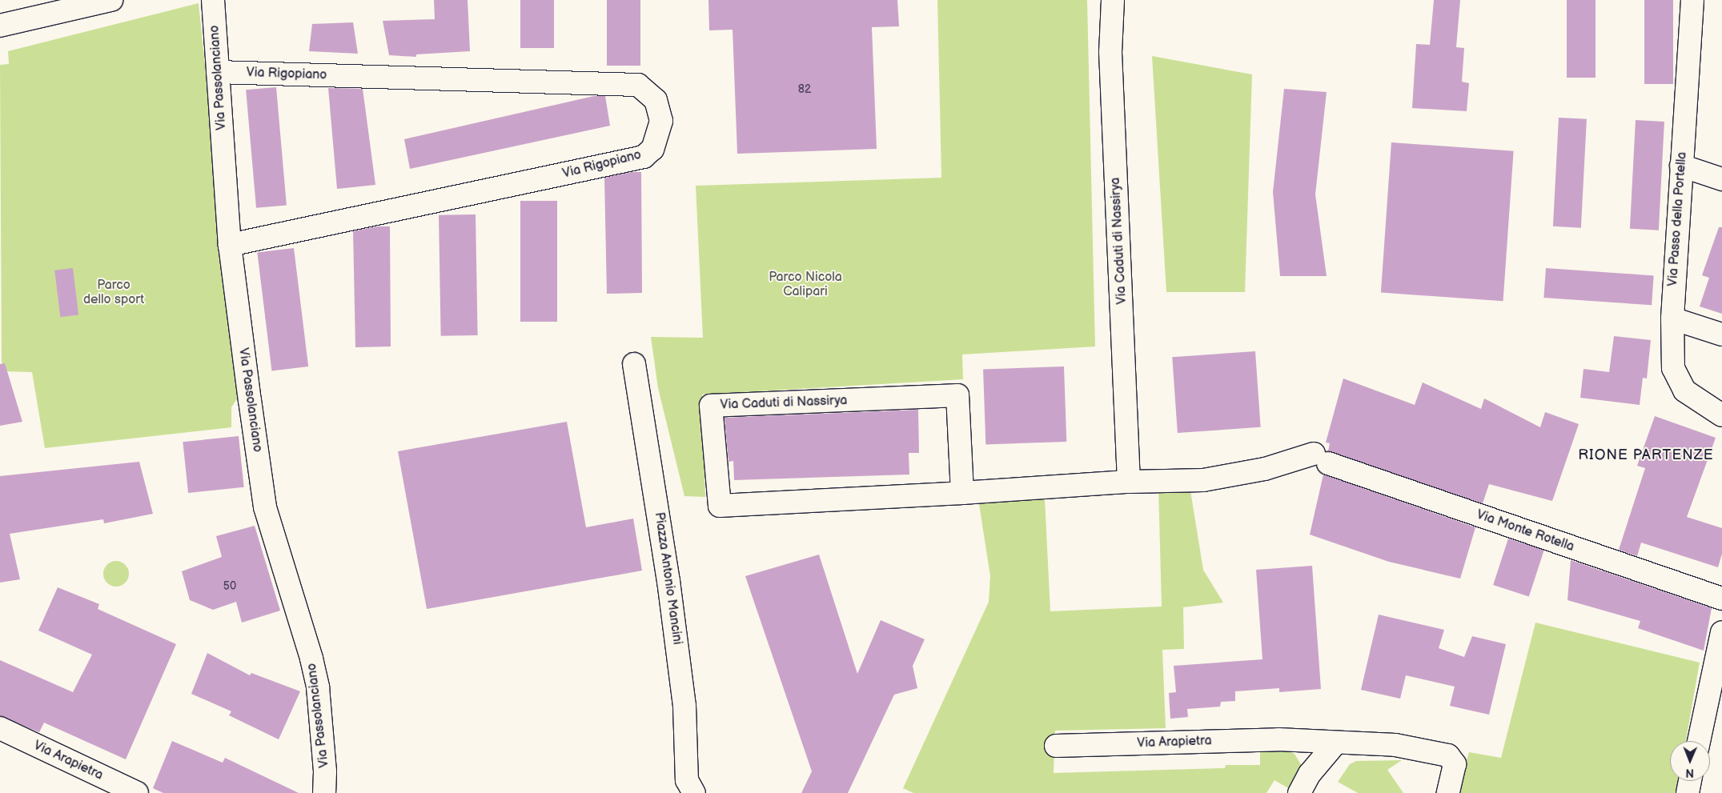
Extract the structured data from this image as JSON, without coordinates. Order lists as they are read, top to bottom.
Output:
{
  "streets": {
    "street": [
      "Via Rigopiano",
      "Via Passolanciano",
      "Via Passo della Portella",
      "Via Caduti di Nassirya",
      "Via Monte Rotella",
      "Piazza Antonio Mancini",
      "Via Arapietra"
    ]
  },
  "crossings": [
    ["Via Rigopiano", "Via Passolanciano"],
    ["Via Caduti di Nassirya", "Via Monte Rotella"]
  ],
  "districts": ["RIONE PARTENZE"],
  "parks": ["Parco Nicola Calipari", "Parco dello sport"],
  "house_numbers": ["82", "50"],
  "north": "bottom"
}
